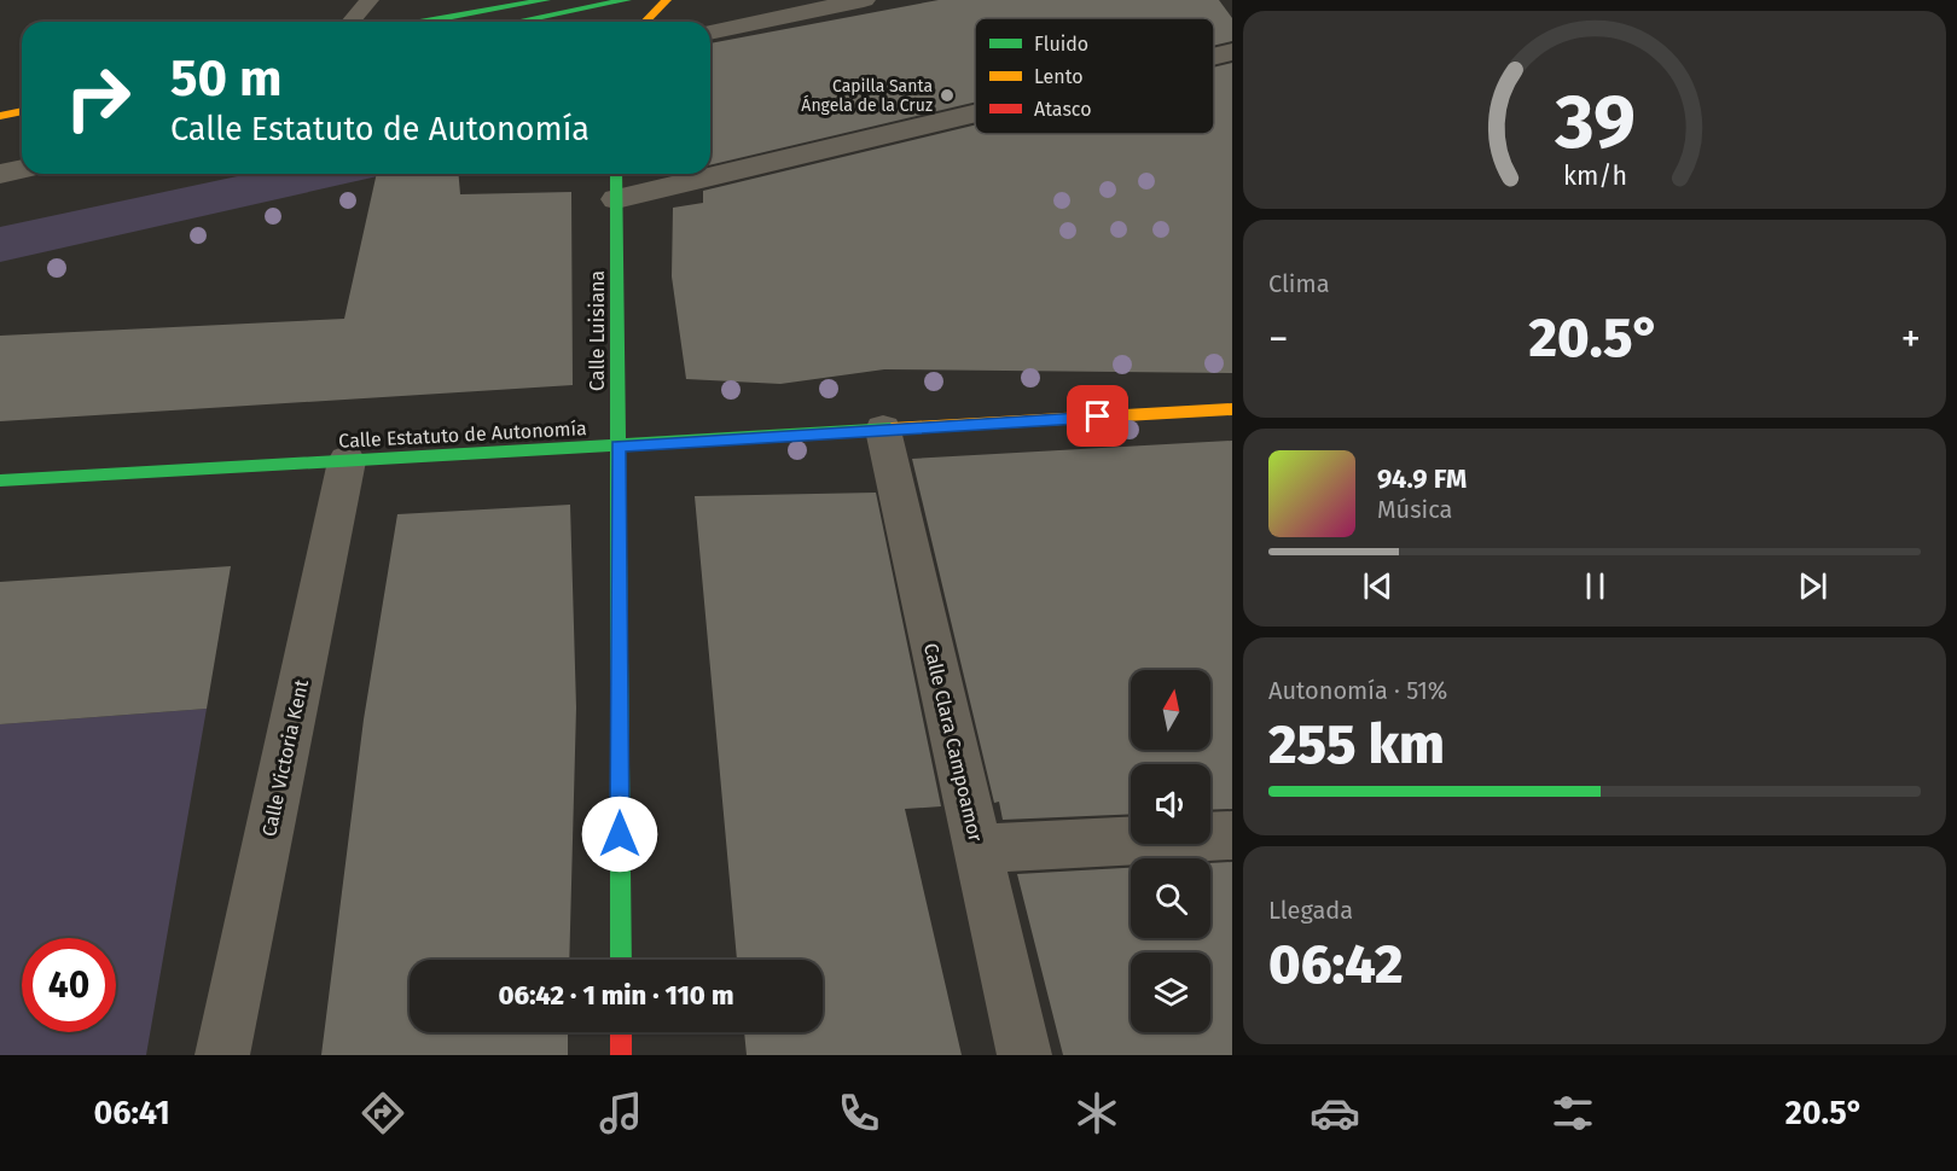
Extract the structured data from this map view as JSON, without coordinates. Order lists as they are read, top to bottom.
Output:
{
  "streets": {
    "street": [
      "Calle Luisiana",
      "Calle Estatuto de Autonomía",
      "Calle Clara Campoamor",
      "Calle Victoria Kent"
    ]
  },
  "crossings": [
    ["Calle Luisiana", "Calle Estatuto de Autonomía"],
    ["Calle Estatuto de Autonomía", "Calle Clara Campoamor"],
    ["Calle Estatuto de Autonomía", "Calle Victoria Kent"]
  ],
  "places": ["Capilla Santa Ángela de la Cruz"],
  "legend": ["Fluido", "Lento", "Atasco"],
  "north": "top",
  "page": {
    "turn": ["50 m", "Calle Estatuto de Autonomía"],
    "tile": [
      "Clima",
      ["Autonomía · 51%", "255 km"],
      ["Llegada", "06:42"]
    ],
    "heat": ["−", "20.5°", "+"],
    "song": ["94.9 FM", "Música"],
    "limit": "40",
    "trip": "06:42 · 1 min · 110 m",
    "tabs": ["06:41", "20.5°"],
    "gauge": ["39", "km/h"]
  }
}
